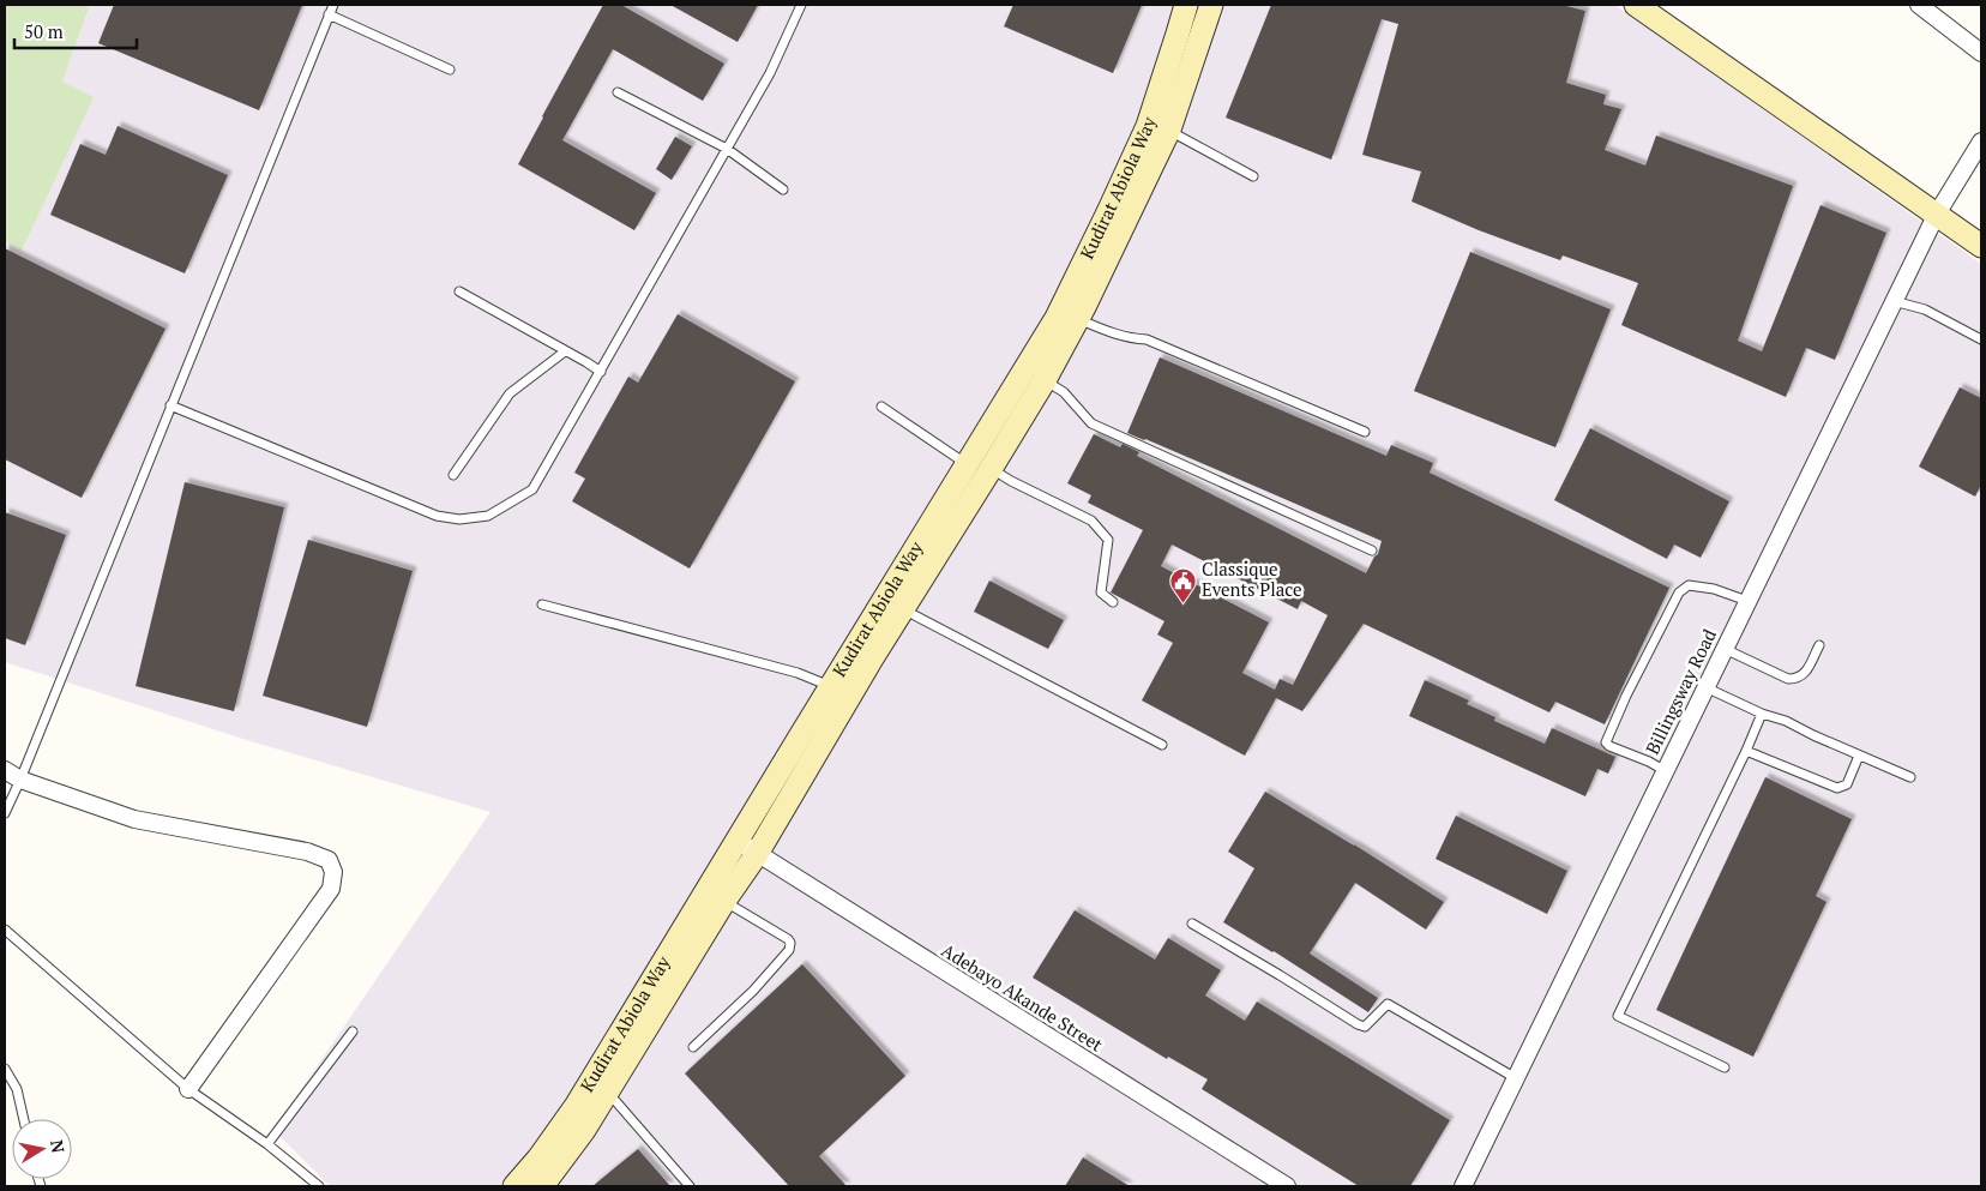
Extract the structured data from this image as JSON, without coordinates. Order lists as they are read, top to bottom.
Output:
{
  "streets": {
    "main road": ["Kudirat Abiola Way"],
    "street": ["Billingsway Road", "Adebayo Akande Street"]
  },
  "crossings": [
    ["Kudirat Abiola Way", "Adebayo Akande Street"]
  ],
  "places": {
    "public building": ["Classique Events Place"]
  },
  "scale_bar": "50 m",
  "north": "right"
}
